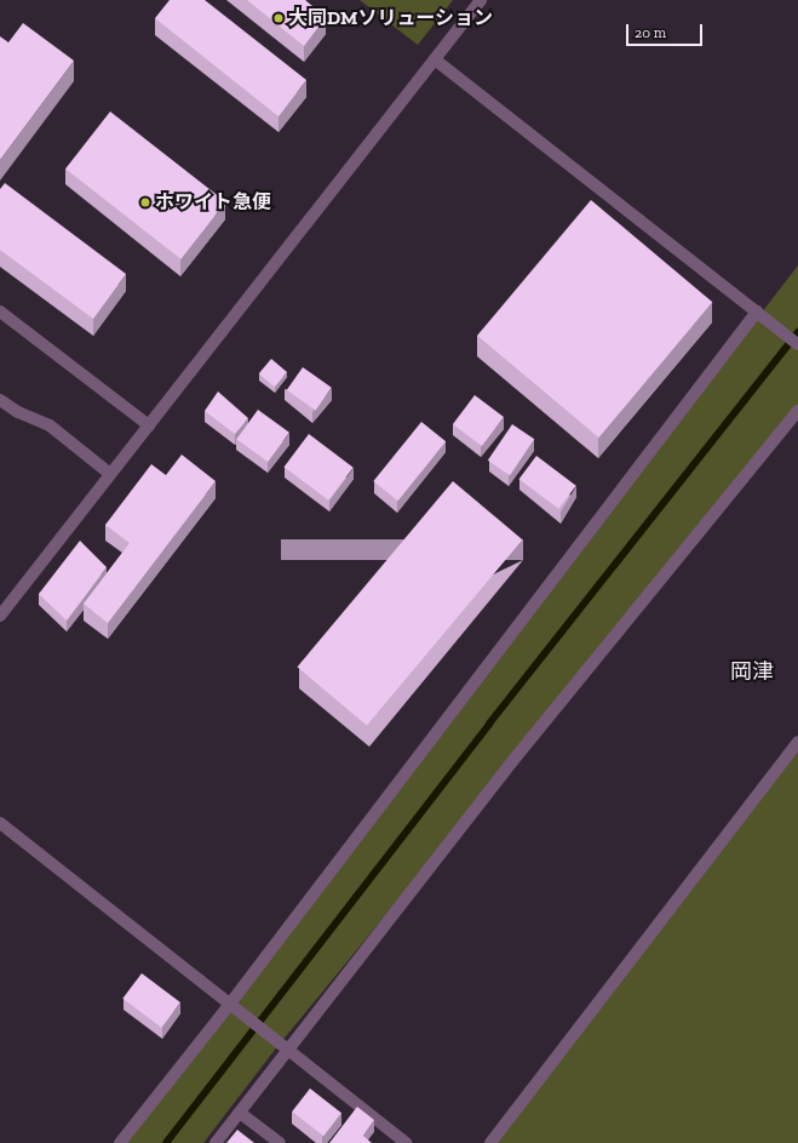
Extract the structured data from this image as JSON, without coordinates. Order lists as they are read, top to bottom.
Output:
{
  "districts": ["岡津"],
  "places": ["大同DMソリューション", "ホワイト急便"],
  "scale_bar": "20 m"
}
